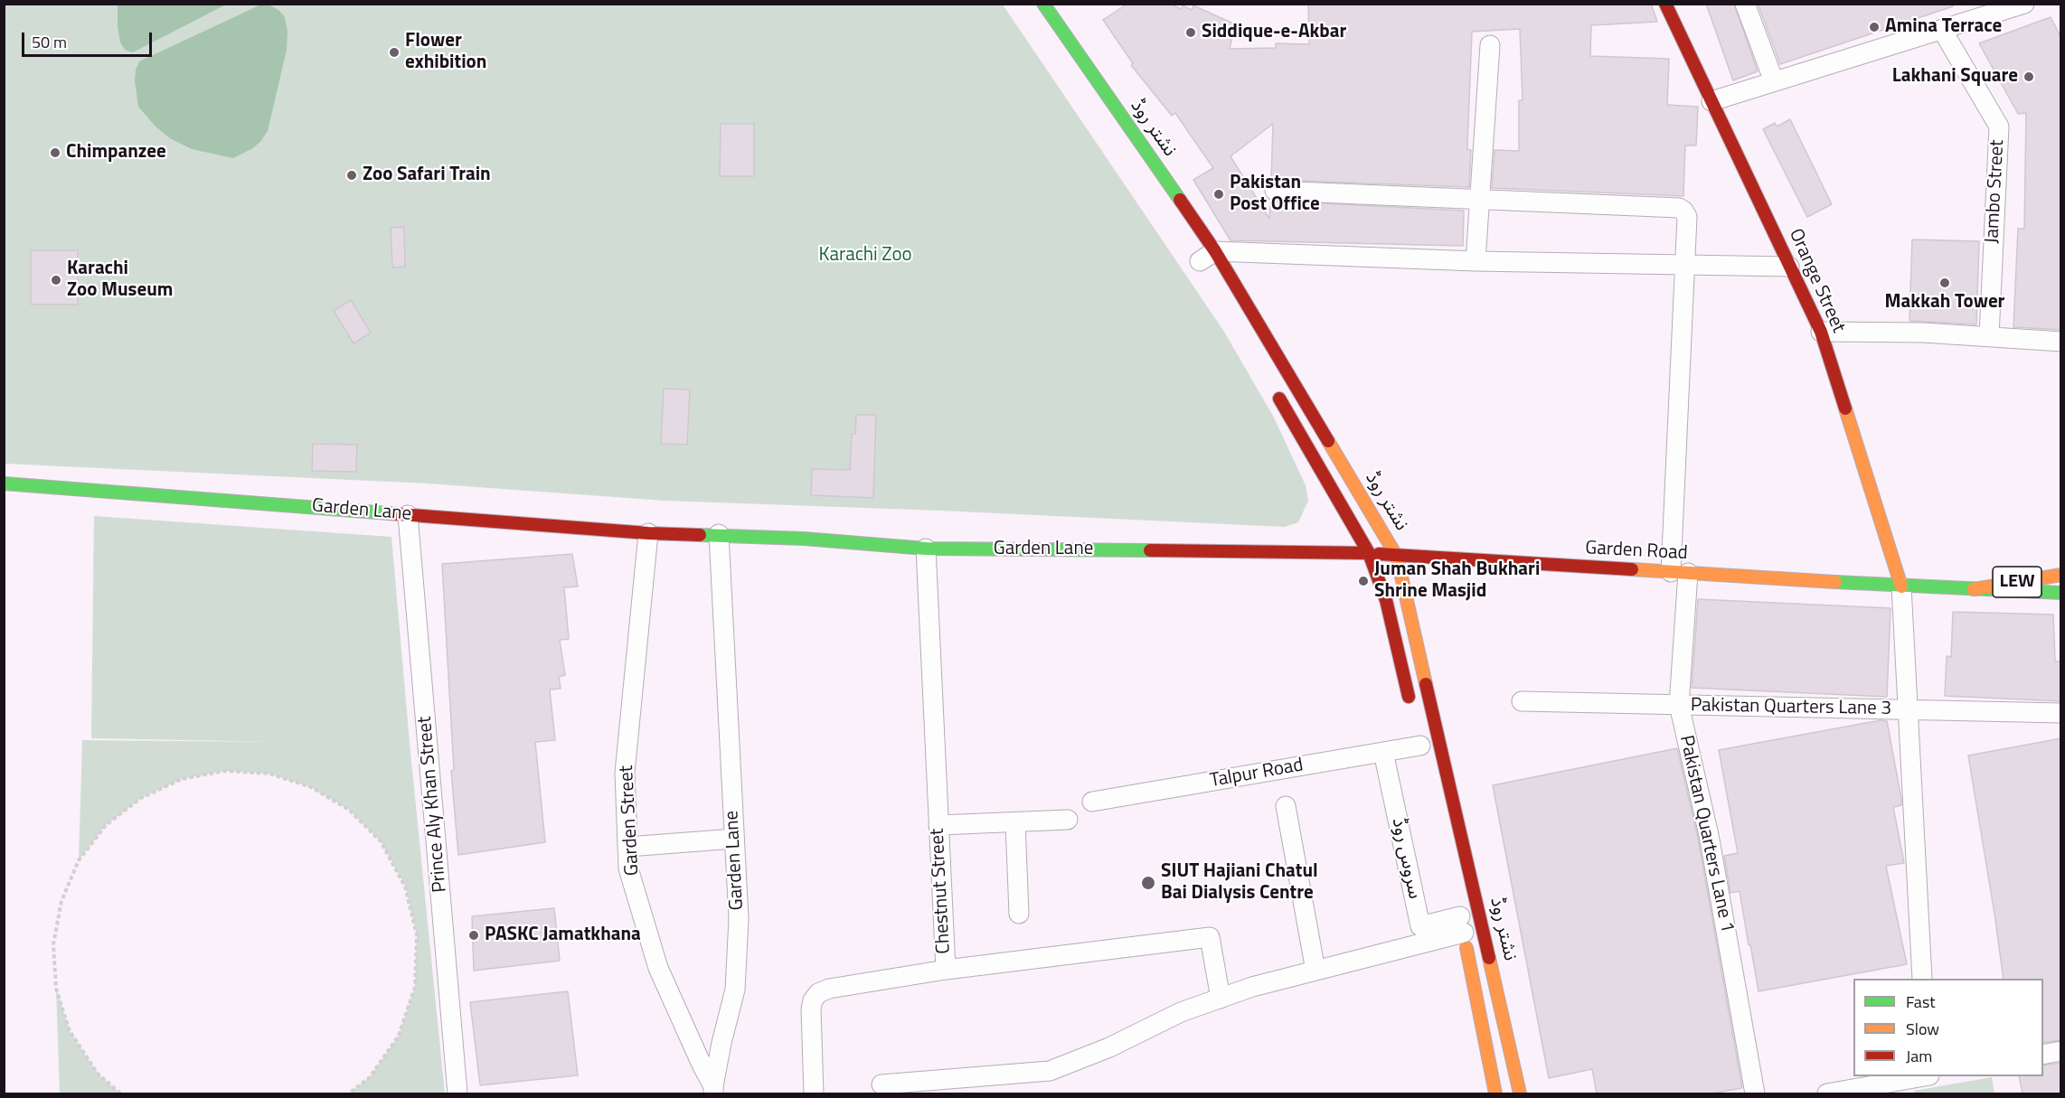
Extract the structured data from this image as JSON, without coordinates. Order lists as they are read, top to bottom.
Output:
{
  "streets": {
    "main road": [
      "نشتر روڈ",
      "Orange Street",
      "Garden Lane",
      "Garden Road",
      "LEW"
    ],
    "street": [
      "Jambo Street",
      "Pakistan Quarters Lane 3",
      "Talpur Road",
      "Prince Aly Khan Street",
      "Garden Street",
      "Pakistan Quarters Lane 1",
      "سروس روڈ",
      "Chestnut Street"
    ]
  },
  "crossings": [
    ["نشتر روڈ", "Garden Road"],
    ["نشتر روڈ", "سروس روڈ"],
    ["Orange Street", "Garden Road"],
    ["Garden Lane", "Garden Road"],
    ["Garden Lane", "Prince Aly Khan Street"],
    ["Garden Lane", "Garden Street"],
    ["Garden Lane", "Chestnut Street"],
    ["Garden Road", "LEW"],
    ["Garden Road", "Pakistan Quarters Lane 1"],
    ["Pakistan Quarters Lane 3", "Pakistan Quarters Lane 1"],
    ["Talpur Road", "سروس روڈ"]
  ],
  "parks": ["Karachi Zoo"],
  "places": [
    "Amina Terrace",
    "Siddique-e-Akbar",
    "Flower exhibition",
    "Lakhani Square",
    "Chimpanzee",
    "Zoo Safari Train",
    "Pakistan Post Office",
    "Karachi Zoo Museum",
    "Makkah Tower",
    "Juman Shah Bukhari Shrine Masjid",
    "SIUT Hajiani Chatul Bai Dialysis Centre",
    "PASKC Jamatkhana"
  ],
  "legend": ["Fast", "Slow", "Jam"],
  "scale_bar": "50 m"
}
